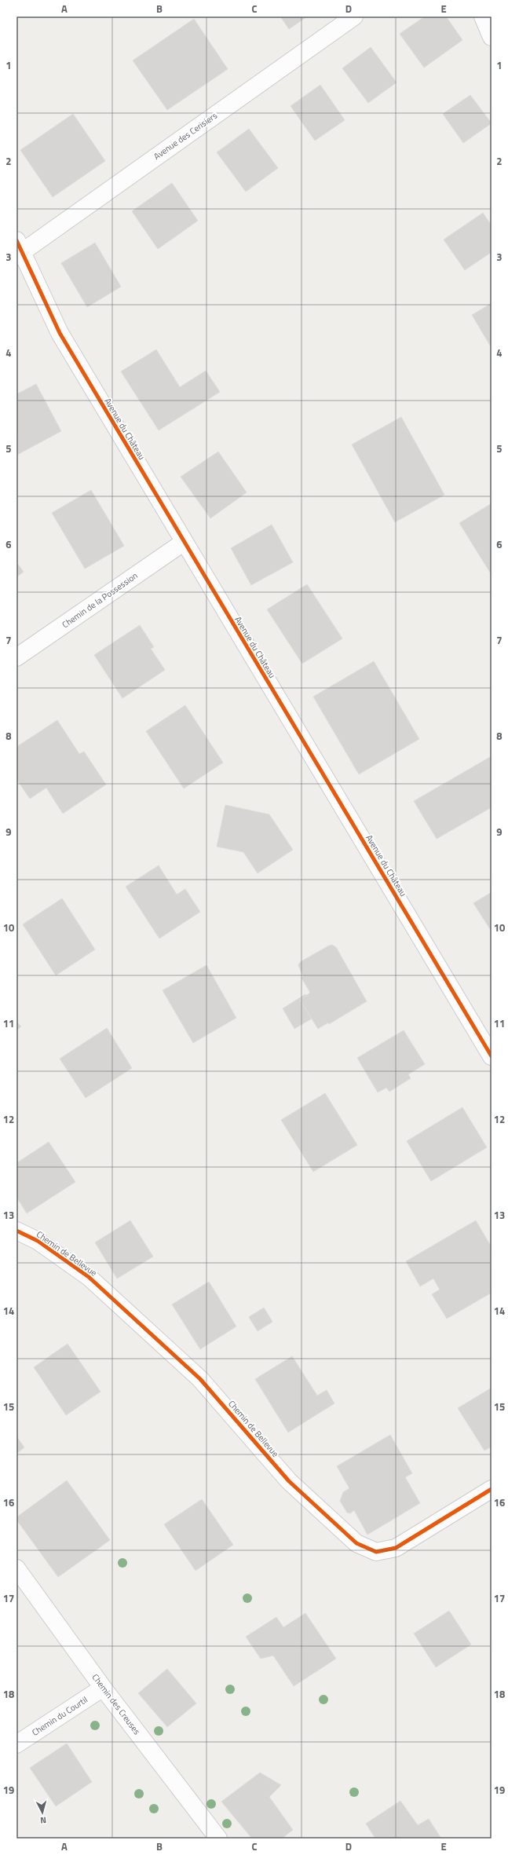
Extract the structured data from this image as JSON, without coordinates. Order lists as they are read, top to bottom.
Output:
{
  "streets": {
    "street": [
      "Avenue des Cerisiers",
      "Avenue du Château",
      "Chemin de la Possession",
      "Chemin de Bellevue",
      "Chemin des Creuses",
      "Chemin du Courtil"
    ]
  },
  "crossings": [
    ["Avenue des Cerisiers", "Avenue du Château"],
    ["Avenue du Château", "Chemin de la Possession"],
    ["Chemin des Creuses", "Chemin du Courtil"]
  ],
  "north": "bottom",
  "grid": {
    "columns": [
      "A",
      "B",
      "C",
      "D",
      "E"
    ],
    "rows": [
      "1",
      "2",
      "3",
      "4",
      "5",
      "6",
      "7",
      "8",
      "9",
      "10",
      "11",
      "12",
      "13",
      "14",
      "15",
      "16",
      "17",
      "18",
      "19"
    ]
  }
}
